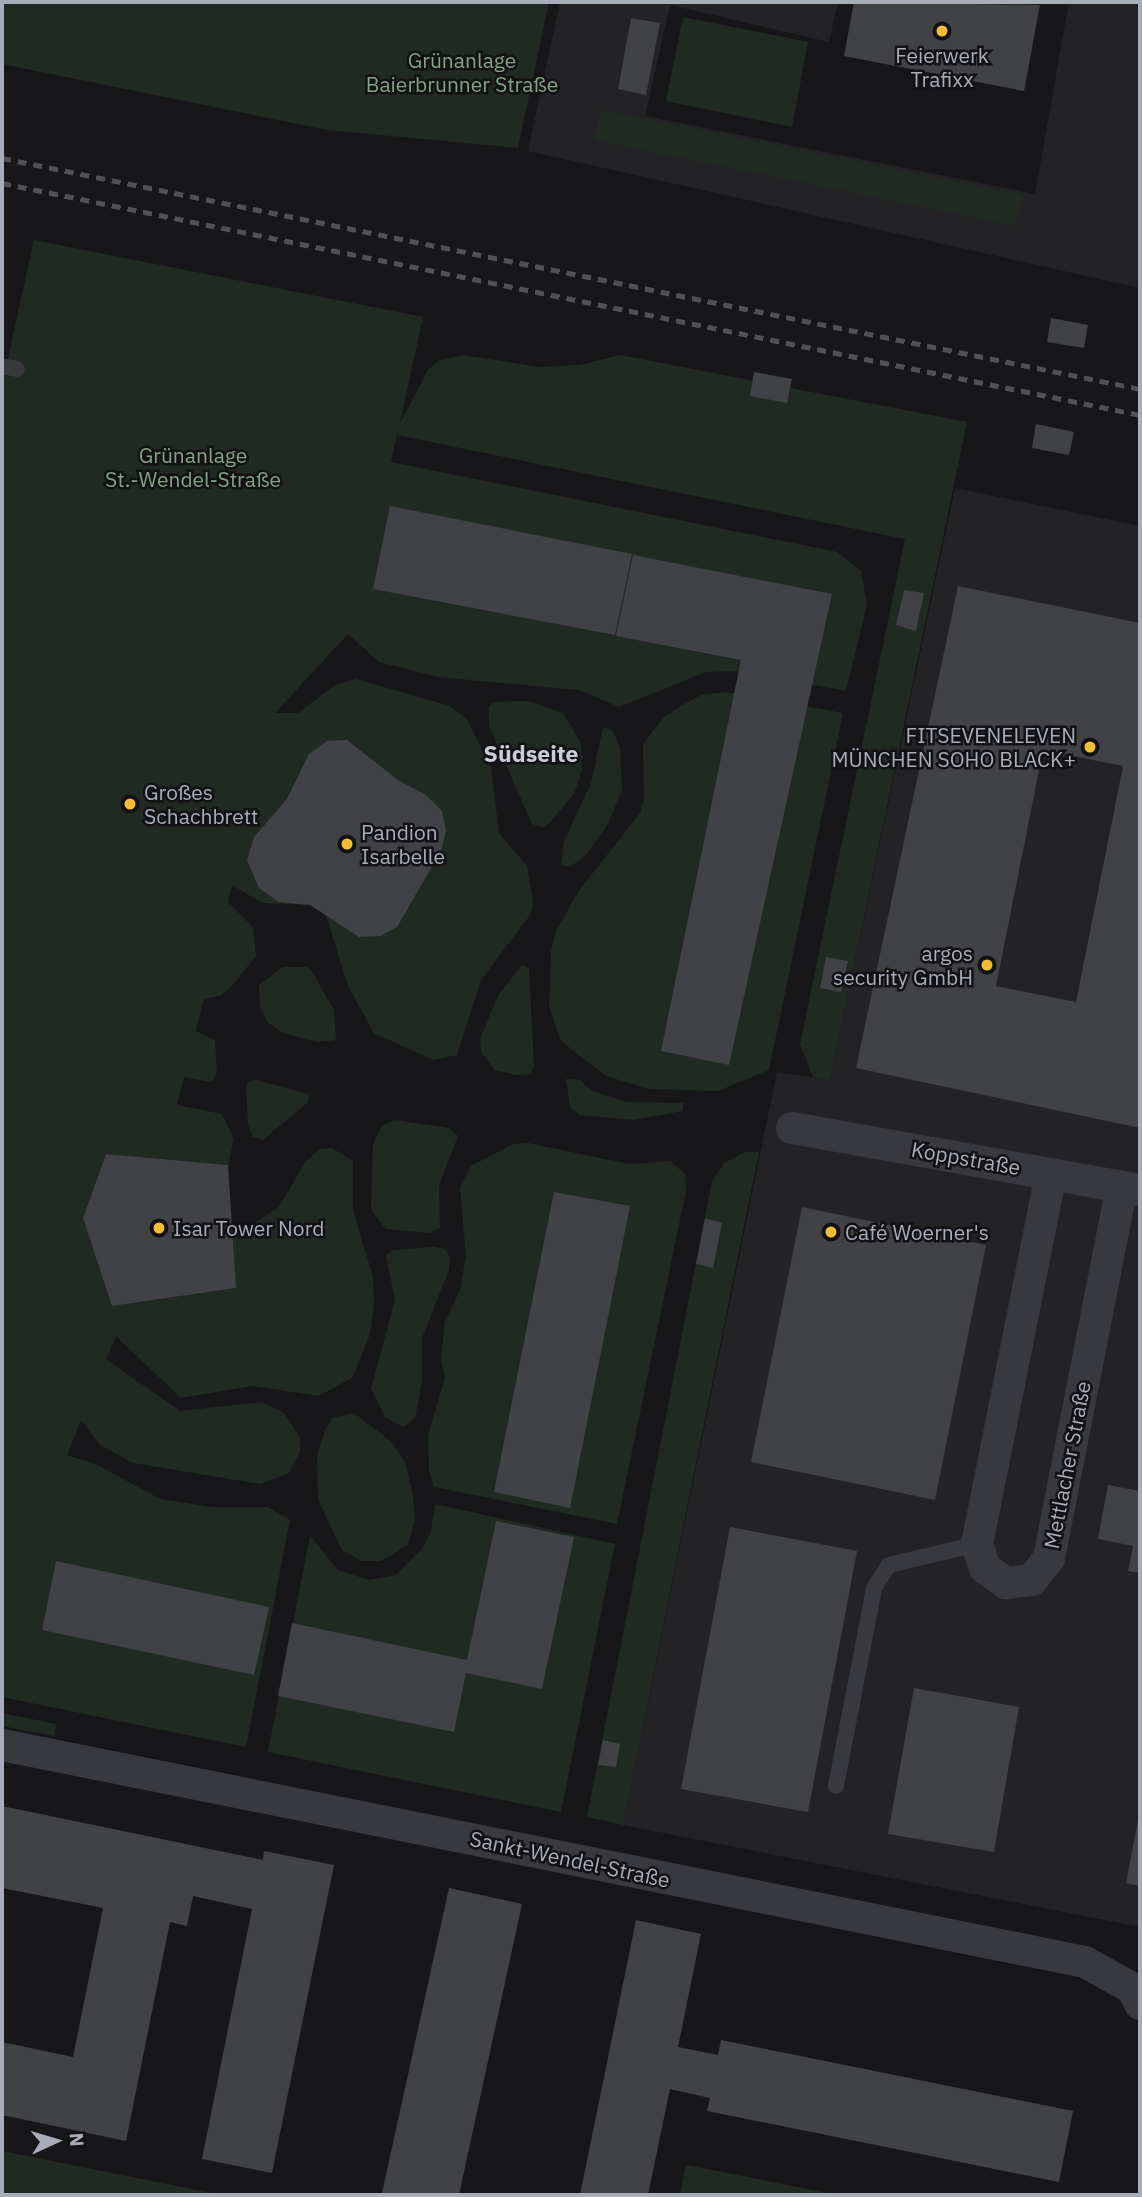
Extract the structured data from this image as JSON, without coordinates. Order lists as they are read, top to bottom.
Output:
{
  "streets": {
    "street": ["Koppstraße", "Mettlacher Straße", "Sankt-Wendel-Straße"]
  },
  "crossings": [
    ["Koppstraße", "Mettlacher Straße"]
  ],
  "districts": ["Südseite"],
  "parks": ["Grünanlage Baierbrunner Straße", "Grünanlage St.-Wendel-Straße"],
  "places": [
    "Feierwerk Trafixx",
    "FITSEVENELEVEN MÜNCHEN SOHO BLACK+",
    "Großes Schachbrett",
    "Pandion Isarbelle",
    "argos security GmbH",
    "Isar Tower Nord",
    "Café Woerner's"
  ],
  "north": "right"
}
